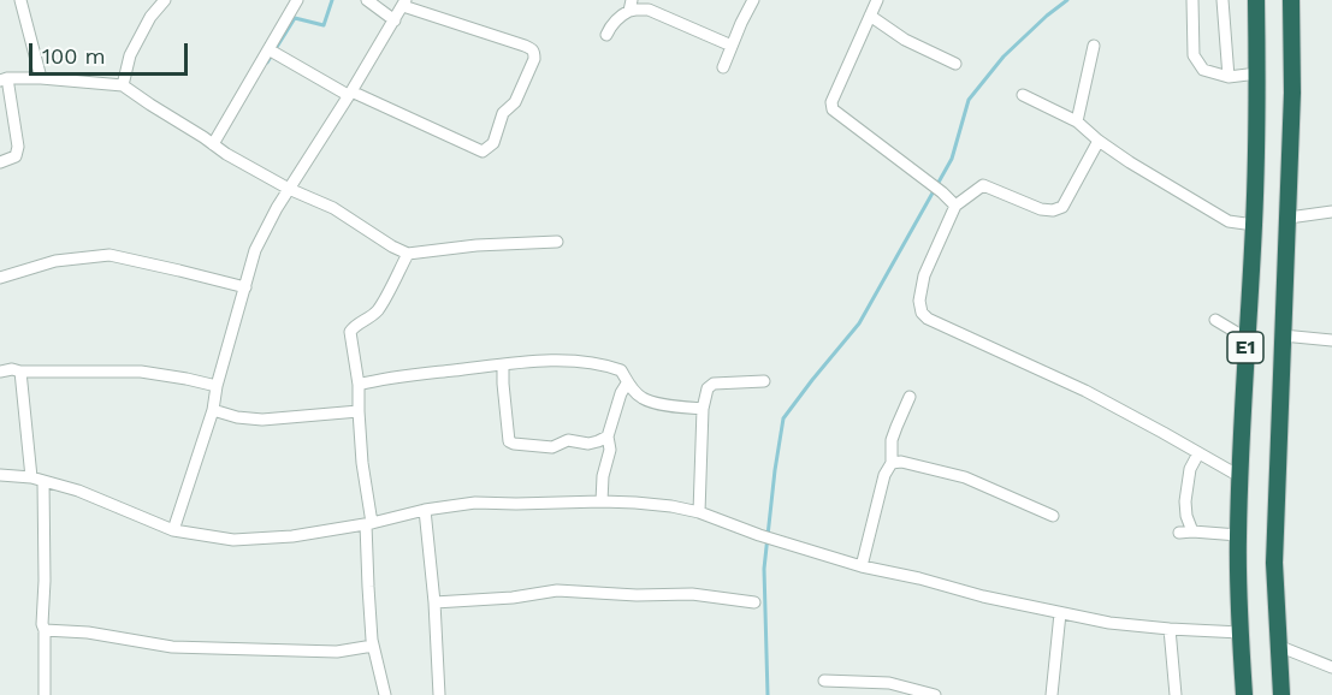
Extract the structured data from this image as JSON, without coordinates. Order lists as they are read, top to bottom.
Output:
{
  "streets": {
    "highway": ["E1"]
  },
  "scale_bar": "100 m"
}
